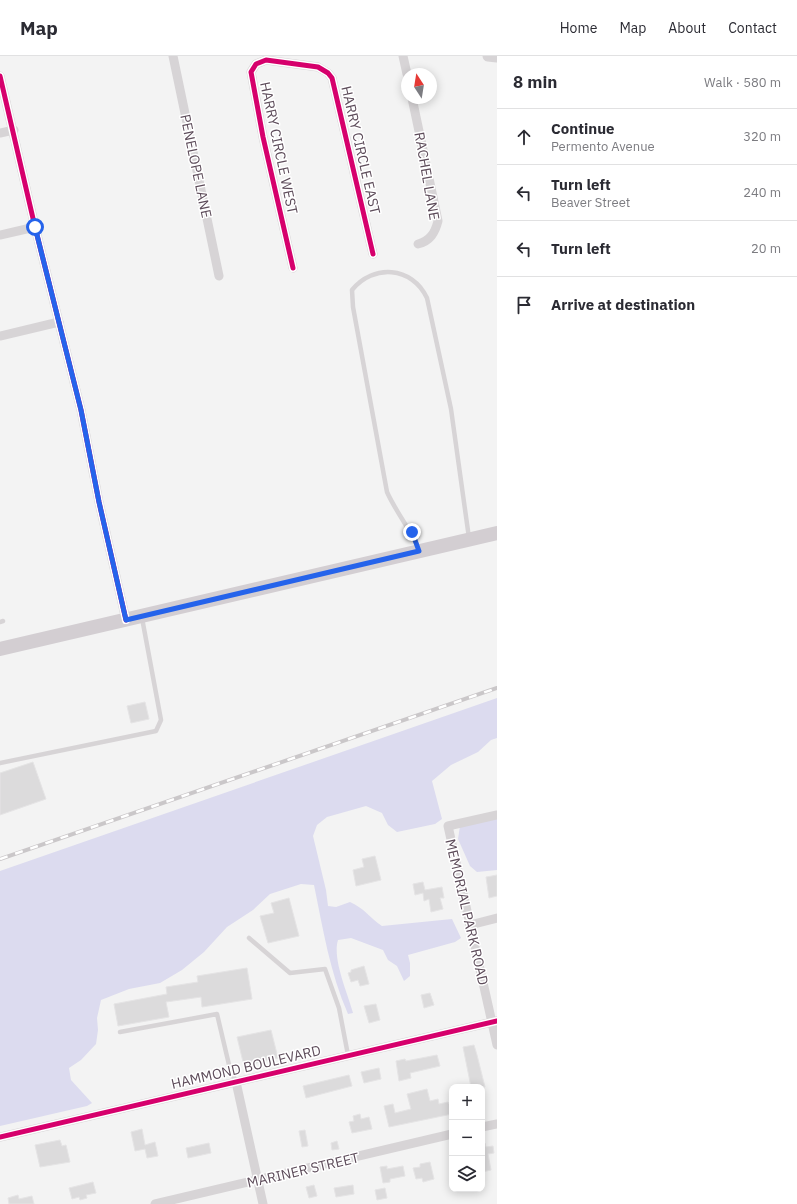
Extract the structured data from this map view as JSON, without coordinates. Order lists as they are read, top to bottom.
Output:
{
  "streets": {
    "street": [
      "HARRY CIRCLE WEST",
      "HARRY CIRCLE EAST",
      "PENELOPE LANE",
      "RACHEL LANE",
      "MEMORIAL PARK ROAD",
      "HAMMOND BOULEVARD",
      "MARINER STREET"
    ]
  },
  "crossings": [
    ["HARRY CIRCLE WEST", "HARRY CIRCLE EAST"],
    ["MEMORIAL PARK ROAD", "HAMMOND BOULEVARD"]
  ],
  "north": "top",
  "page": {
    "header": "Map",
    "nav": [
      "Home",
      "Map",
      "About",
      "Contact"
    ],
    "heading": ["8 min", "Walk · 580 m"],
    "list": [
      ["Continue", "Permento Avenue", "320 m"],
      ["Turn left", "Beaver Street", "240 m"],
      ["Turn left", "20 m"],
      "Arrive at destination"
    ],
    "map_buttons": ["+", "−"]
  }
}
